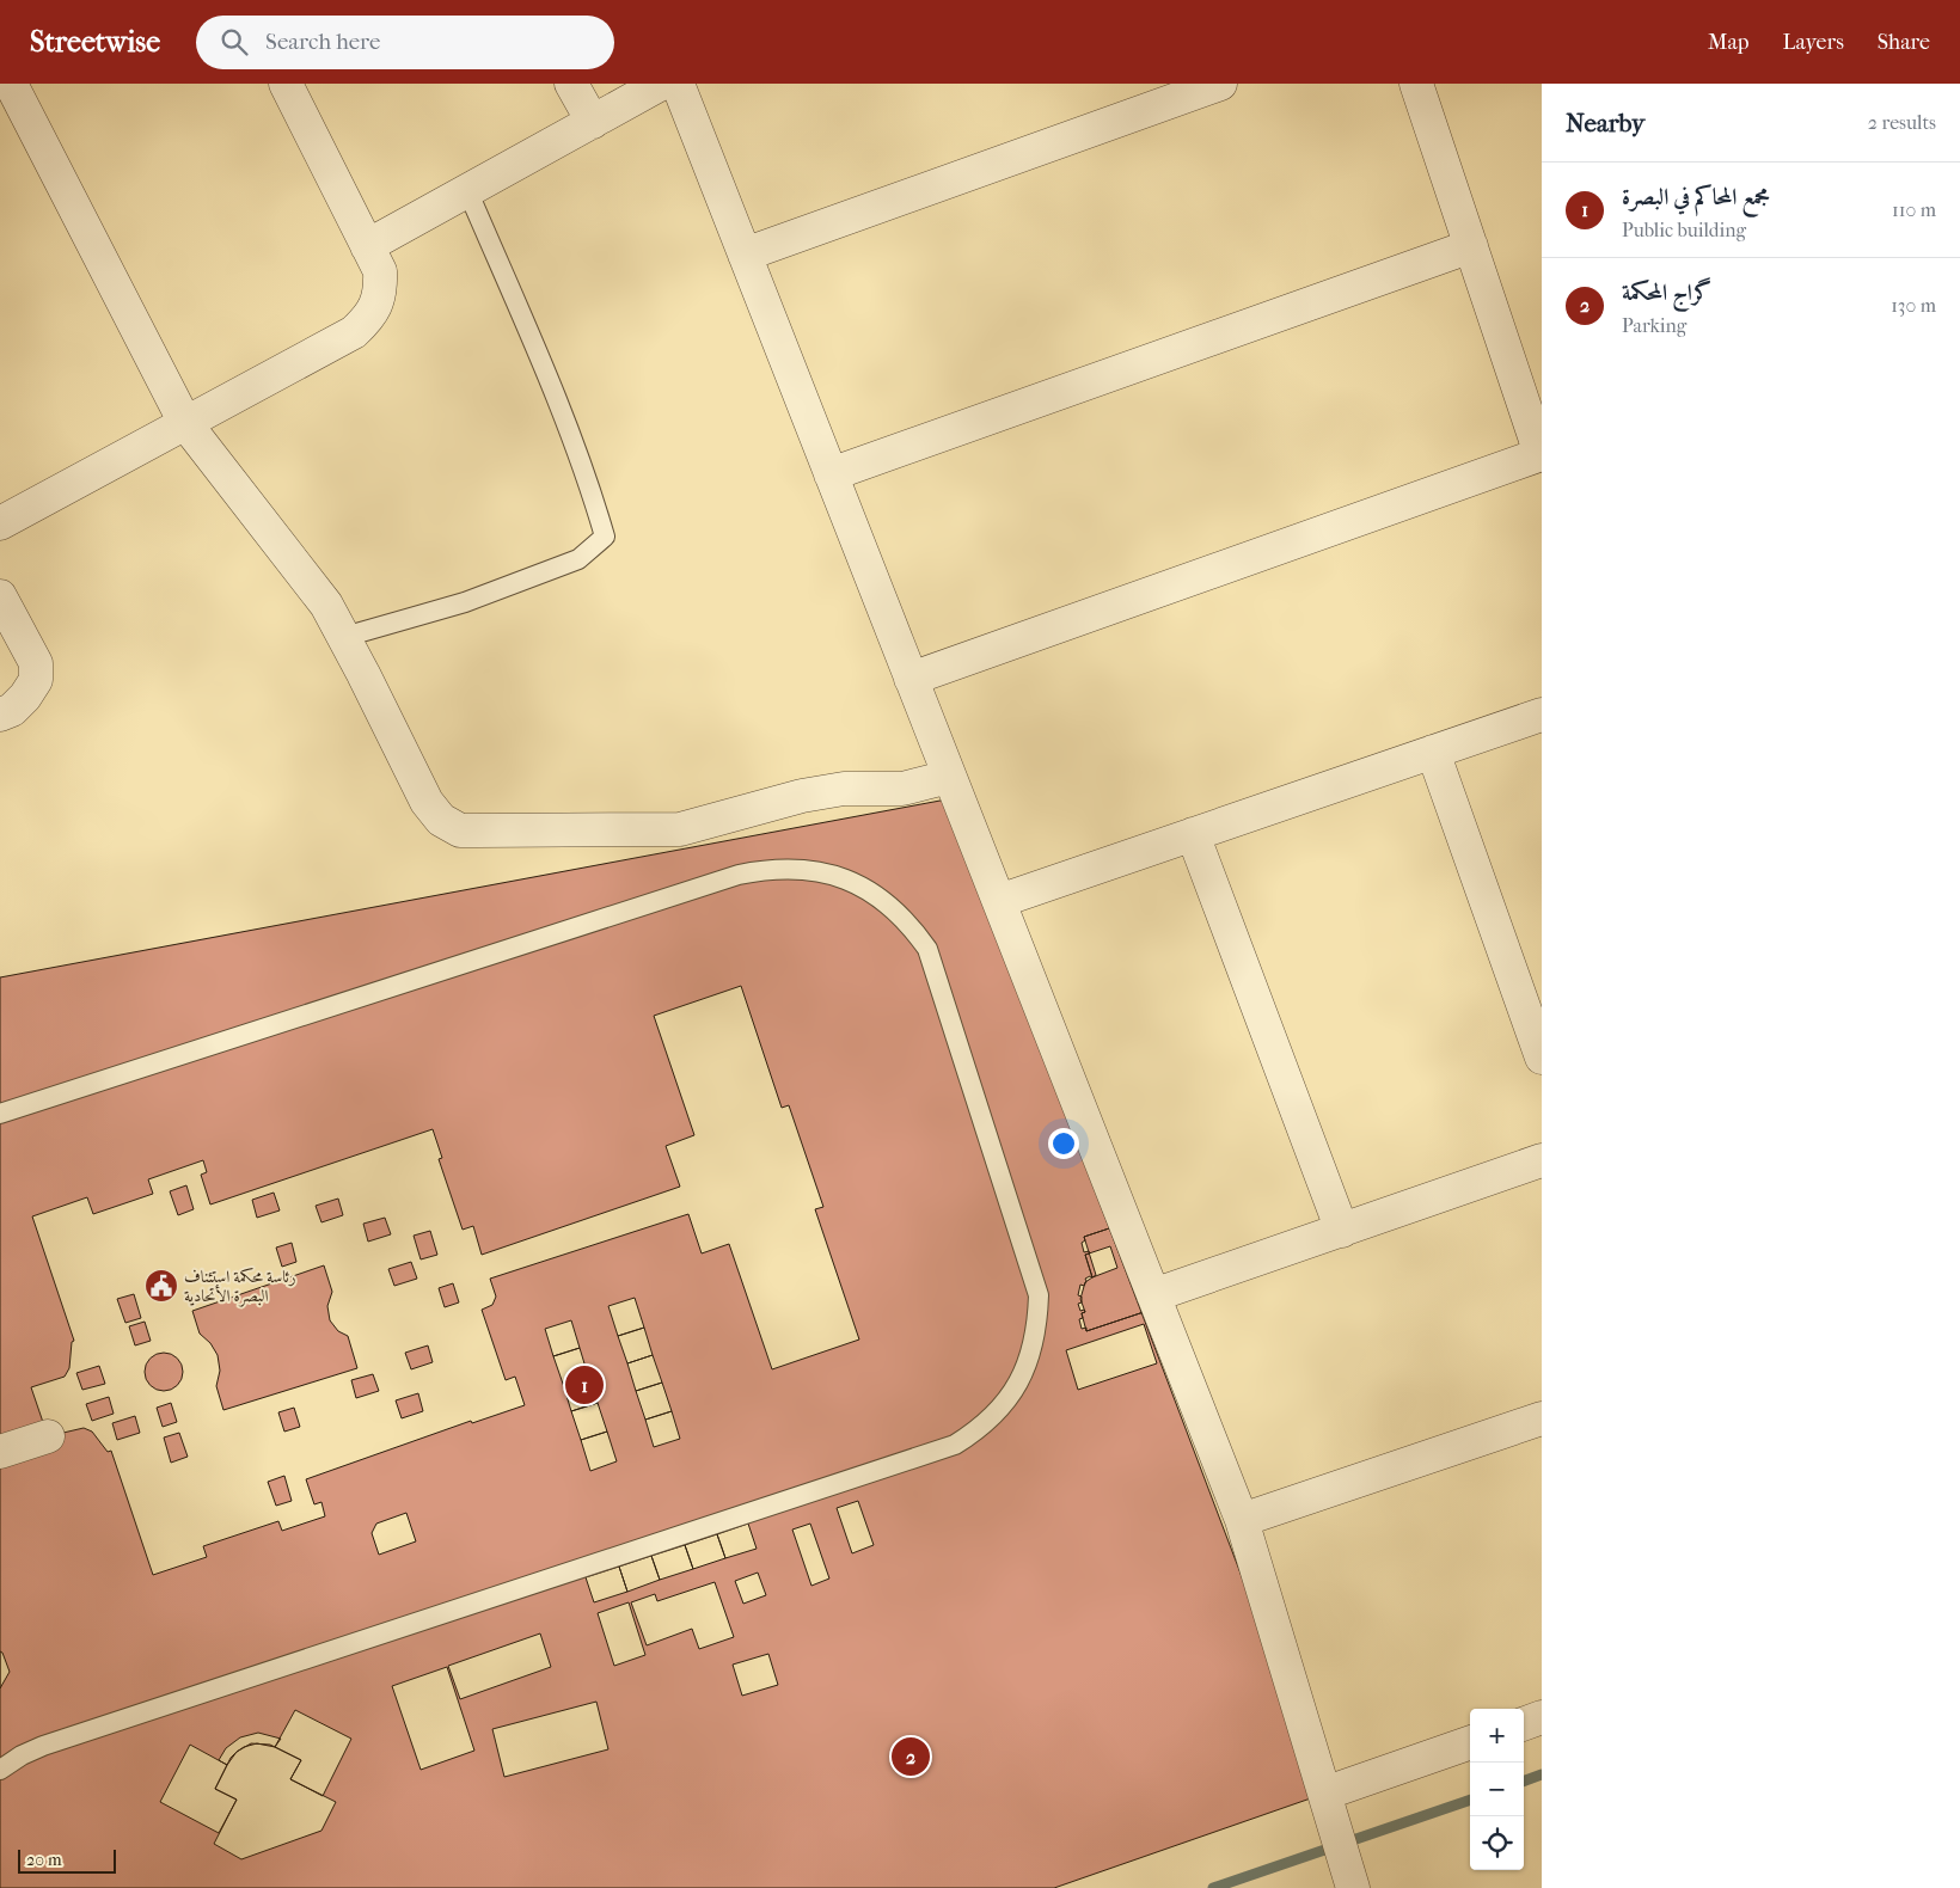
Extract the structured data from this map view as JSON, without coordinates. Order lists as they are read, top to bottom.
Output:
{
  "places": {
    "public building": ["رئاسة محكمة استئناف البصرة الأتحادية"]
  },
  "scale_bar": "20 m",
  "page": {
    "header": "Streetwise",
    "search": "Search here",
    "nav": ["Map", "Layers", "Share"],
    "heading": ["Nearby", "2 results"],
    "list": [
      {
        "mark": "1",
        "name": "مجمع المحاكم في البصرة",
        "note": "Public building",
        "value": "110 m"
      },
      {
        "mark": "2",
        "name": "گراج المحكمة",
        "note": "Parking",
        "value": "130 m"
      }
    ],
    "pins": ["1", "2"],
    "map_buttons": ["+", "−"],
    "scale": "20 m"
  }
}
